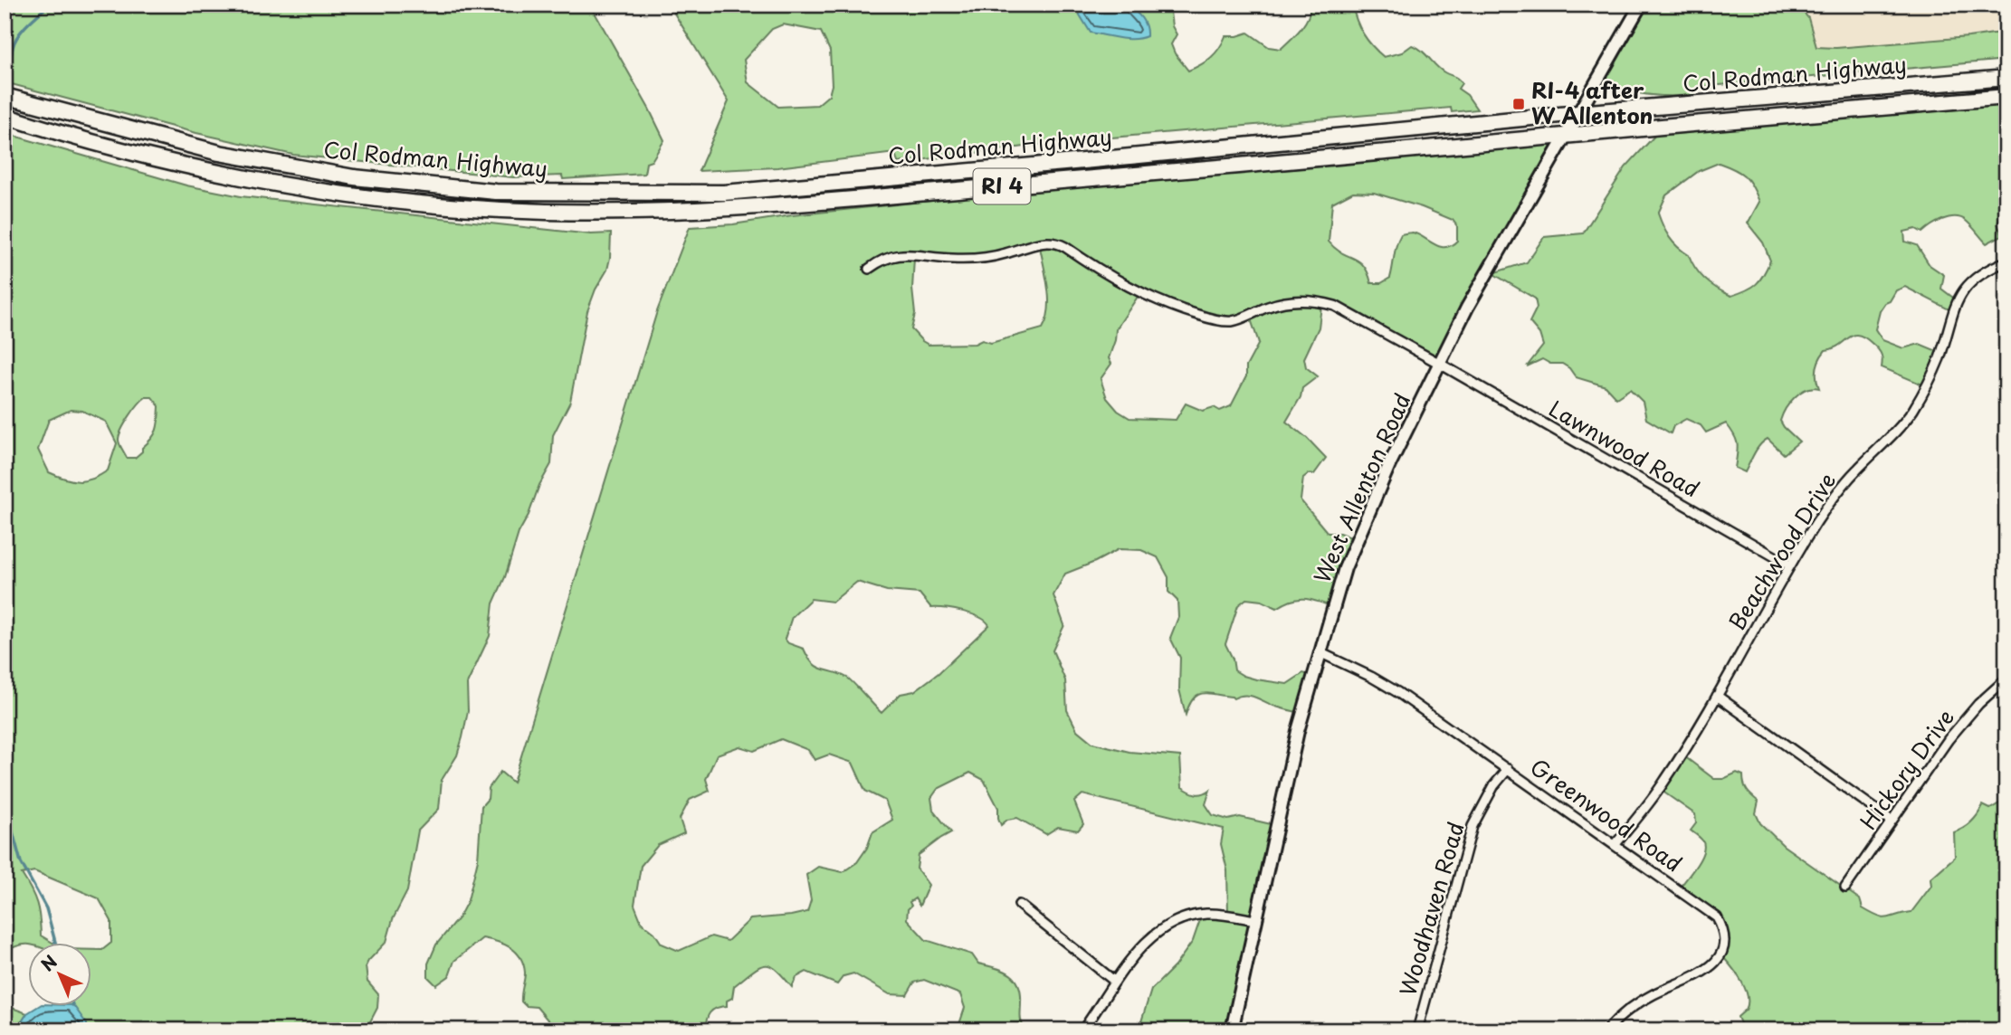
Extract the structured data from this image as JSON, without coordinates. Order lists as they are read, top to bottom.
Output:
{
  "streets": {
    "highway": ["Col Rodman Highway", "RI 4"],
    "street": [
      "Lawnwood Road",
      "West Allenton Road",
      "Beachwood Drive",
      "Hickory Drive",
      "Greenwood Road",
      "Woodhaven Road"
    ]
  },
  "crossings": [
    ["Col Rodman Highway", "West Allenton Road"],
    ["Lawnwood Road", "West Allenton Road"],
    ["Lawnwood Road", "Beachwood Drive"],
    ["West Allenton Road", "Greenwood Road"],
    ["Beachwood Drive", "Greenwood Road"],
    ["Greenwood Road", "Woodhaven Road"]
  ],
  "places": {
    "transit": ["RI-4 after W Allenton"]
  },
  "north": "top left"
}
